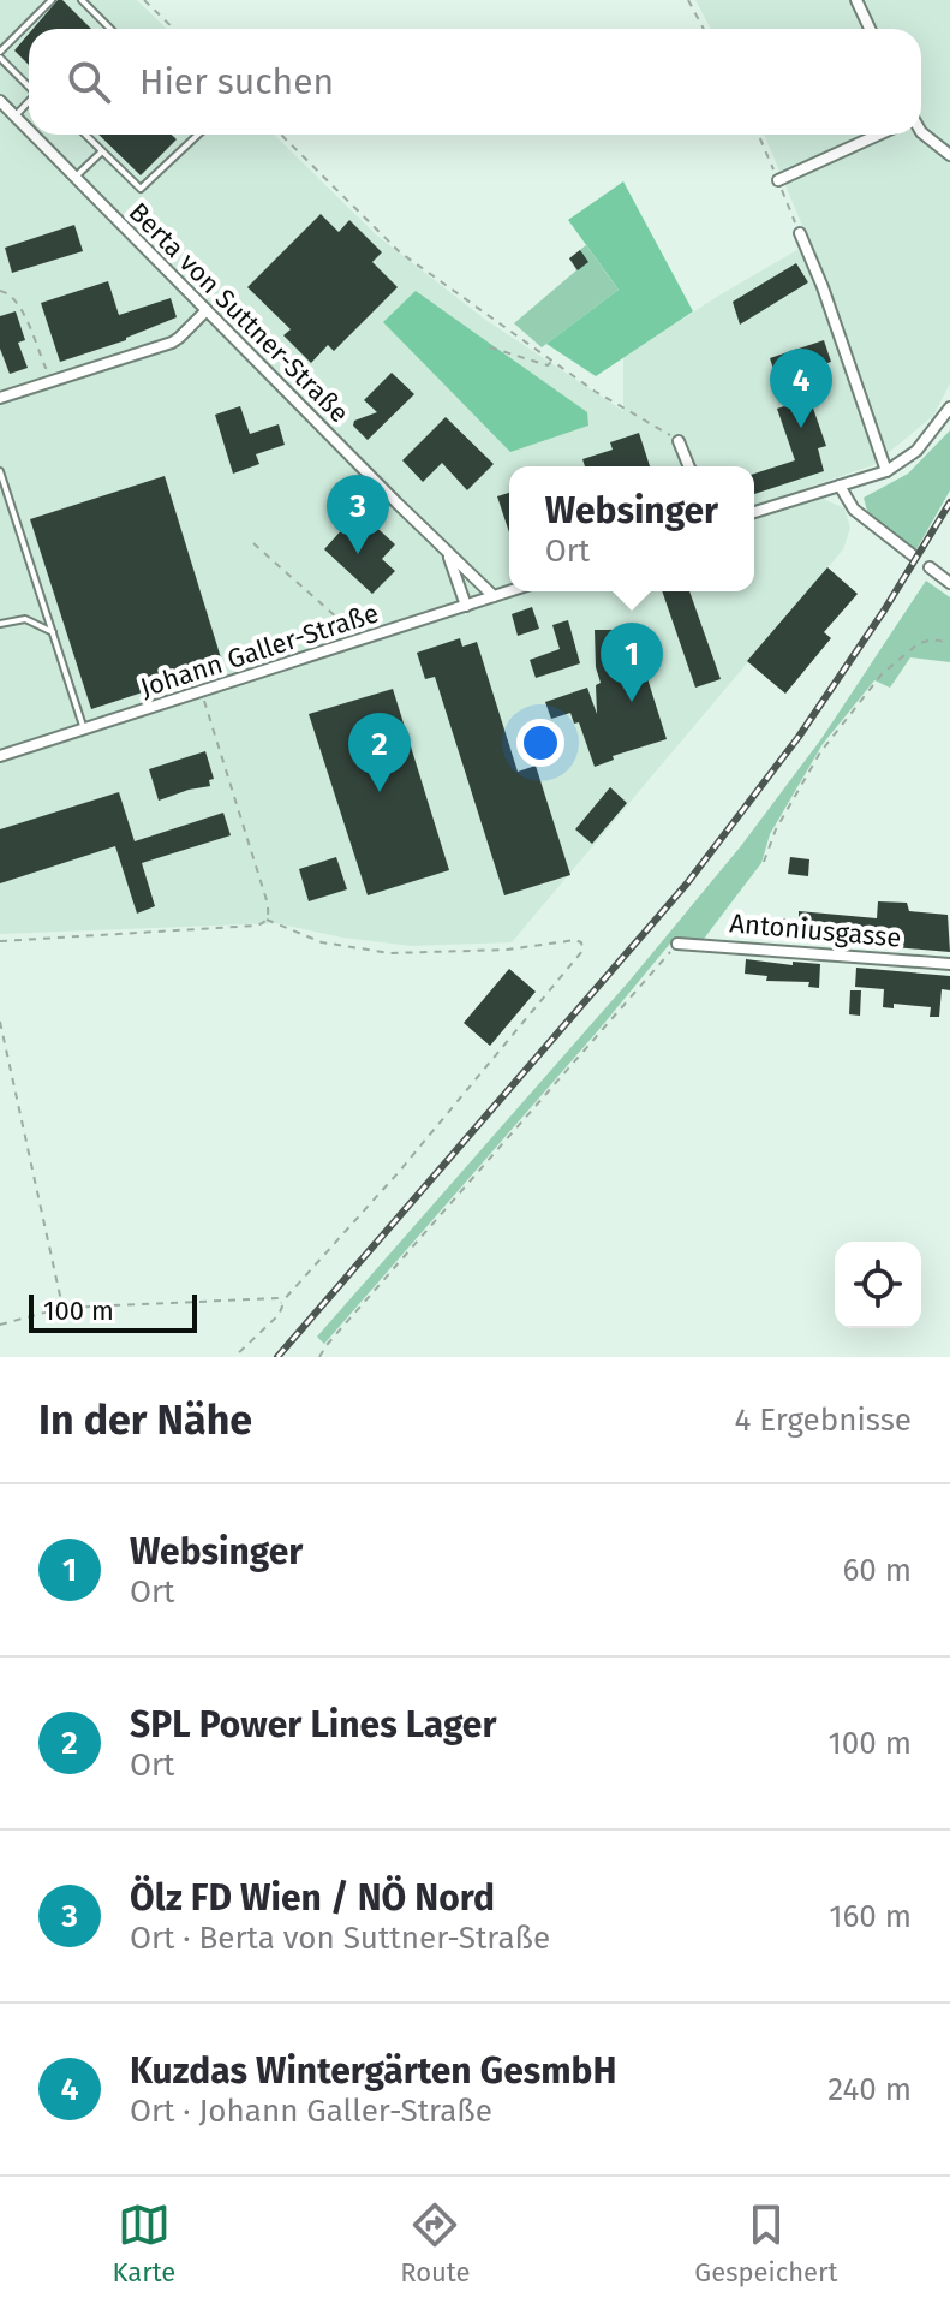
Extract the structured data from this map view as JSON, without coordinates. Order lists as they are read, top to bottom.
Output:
{
  "streets": {
    "street": ["Berta von Suttner-Straße", "Johann Galler-Straße", "Antoniusgasse"]
  },
  "crossings": [
    ["Berta von Suttner-Straße", "Johann Galler-Straße"]
  ],
  "scale_bar": "100 m",
  "page": {
    "search": "Hier suchen",
    "pins": [
      "4",
      "3",
      "1",
      "2"
    ],
    "popup": ["Websinger", "Ort"],
    "scale": "100 m",
    "heading": ["In der Nähe", "4 Ergebnisse"],
    "list": [
      {
        "mark": "1",
        "name": "Websinger",
        "note": "Ort",
        "value": "60 m"
      },
      {
        "mark": "2",
        "name": "SPL Power Lines Lager",
        "note": "Ort",
        "value": "100 m"
      },
      {
        "mark": "3",
        "name": "Ölz FD Wien / NÖ Nord",
        "note": "Ort · Berta von Suttner-Straße",
        "value": "160 m"
      },
      {
        "mark": "4",
        "name": "Kuzdas Wintergärten GesmbH",
        "note": "Ort · Johann Galler-Straße",
        "value": "240 m"
      }
    ],
    "nav": ["Karte", "Route", "Gespeichert"]
  }
}
